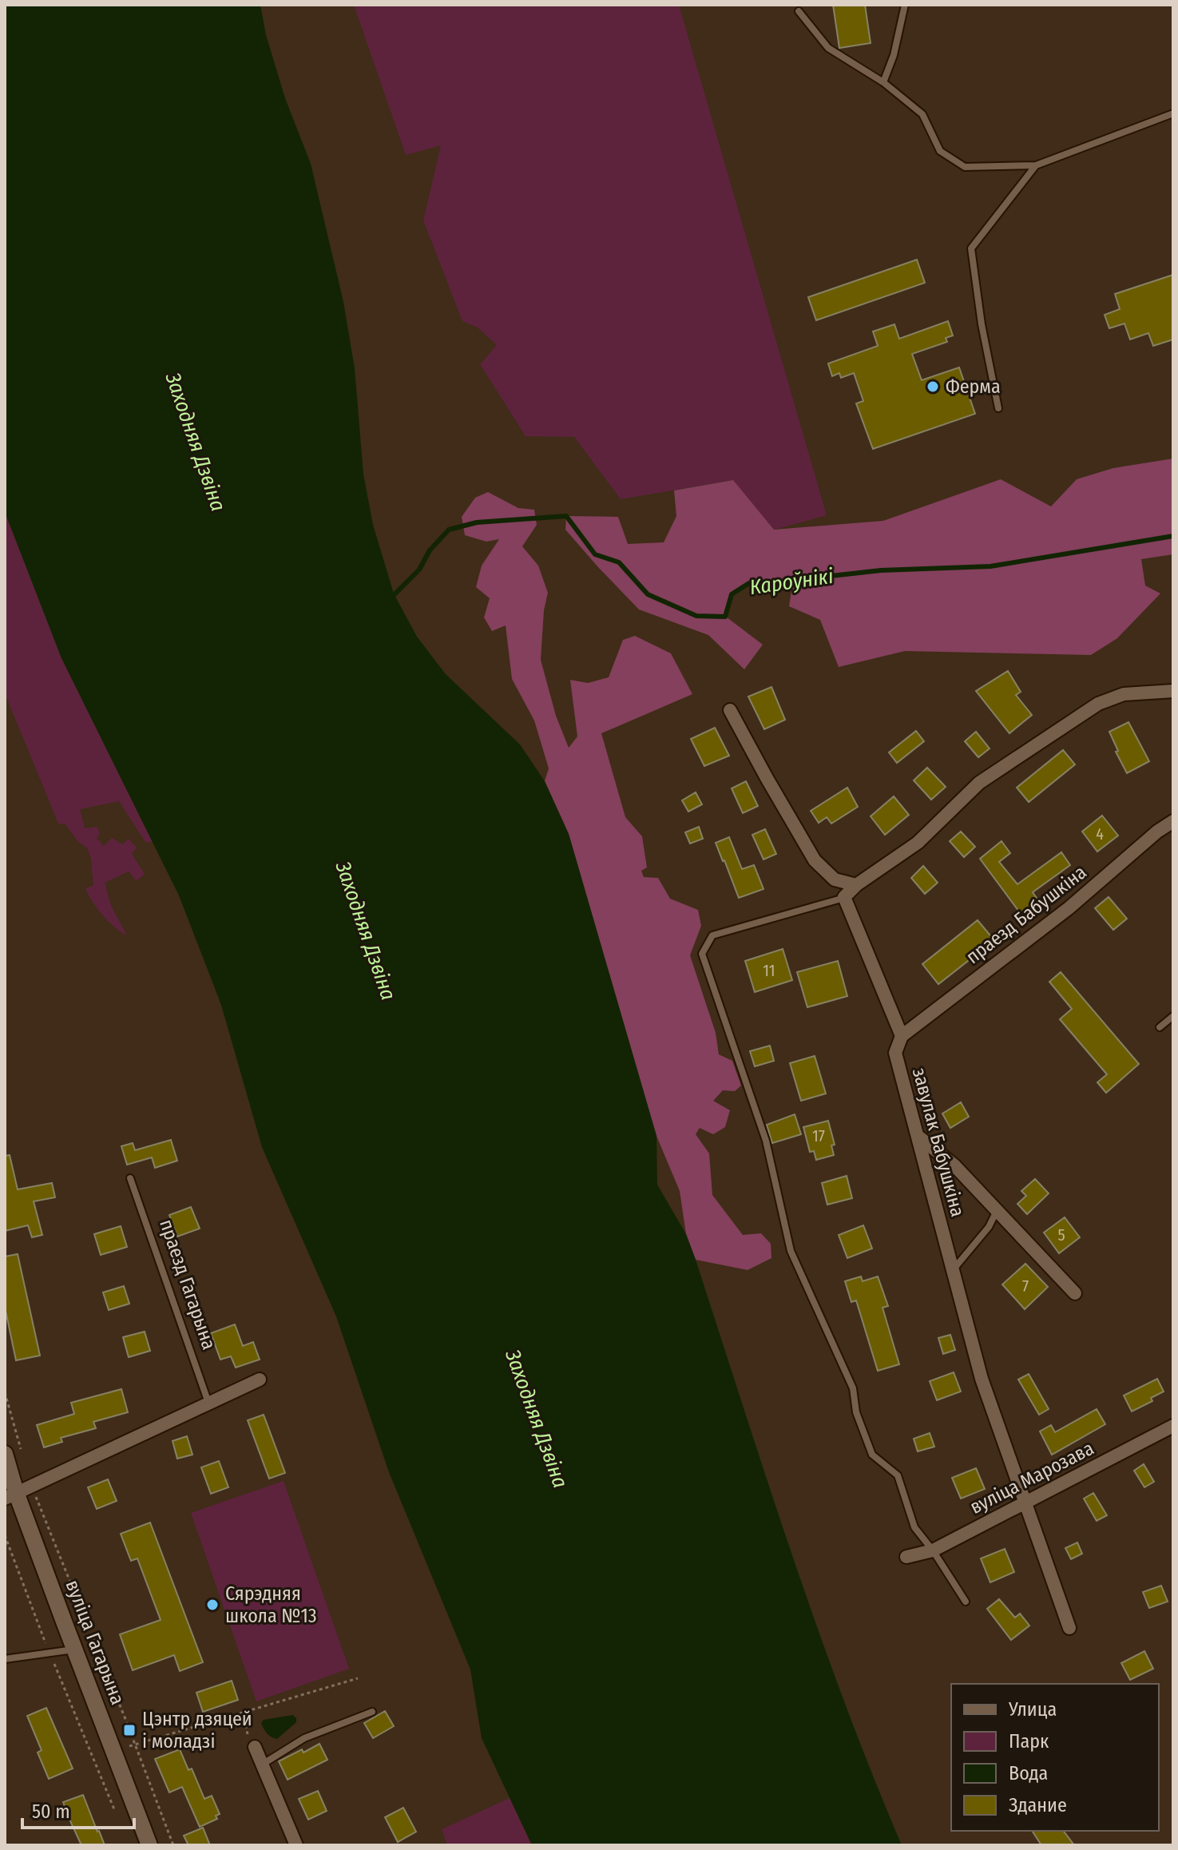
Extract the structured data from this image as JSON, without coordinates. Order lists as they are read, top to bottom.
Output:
{
  "streets": {
    "main road": ["вуліца Гагарына"],
    "street": ["праезд Бабушкіна", "завулак Бабушкіна", "вуліца Марозава"],
    "lane": ["праезд Гагарына"]
  },
  "crossings": [
    ["праезд Бабушкіна", "завулак Бабушкіна"],
    ["завулак Бабушкіна", "вуліца Марозава"]
  ],
  "water": ["Заходняя Дзвіна", "Кароўнікі"],
  "places": {
    "other": ["Ферма", "Сярэдняя школа №13"],
    "transit": ["Цэнтр дзяцей і моладзі"]
  },
  "house_numbers": [
    "4",
    "11",
    "17",
    "5",
    "7"
  ],
  "legend": [
    "Улица",
    "Парк",
    "Вода",
    "Здание"
  ],
  "scale_bar": "50 m"
}
